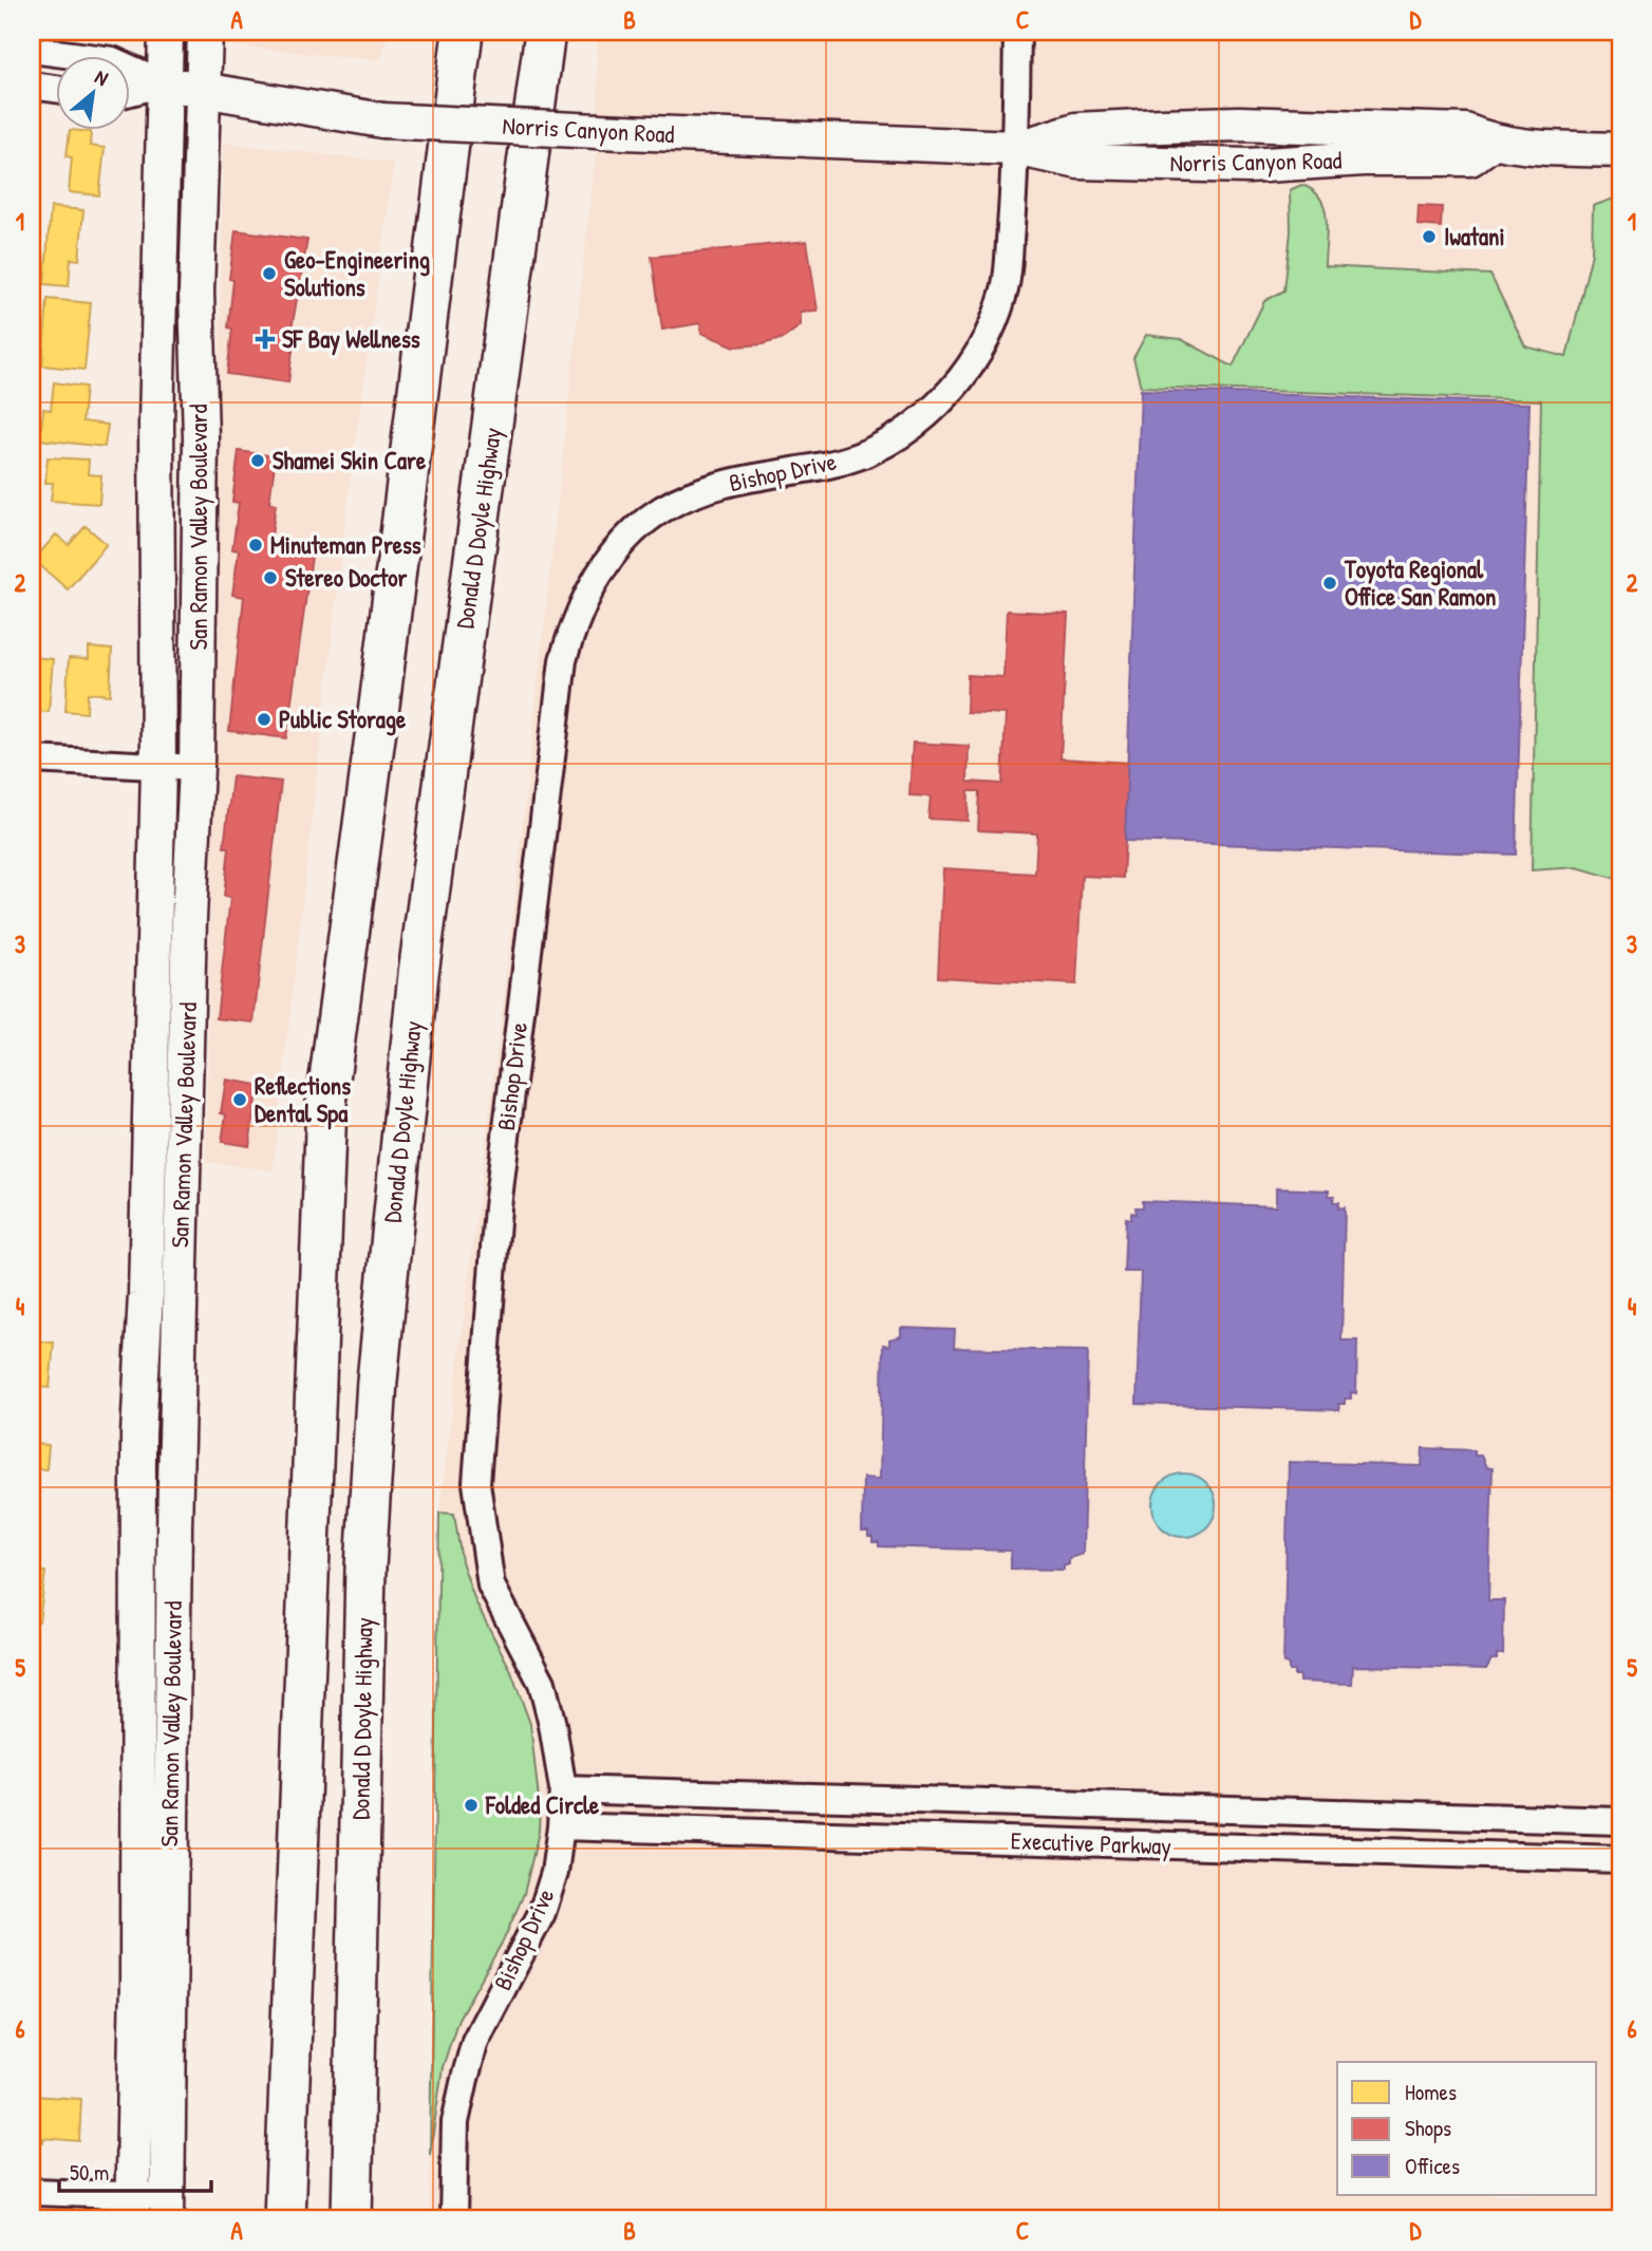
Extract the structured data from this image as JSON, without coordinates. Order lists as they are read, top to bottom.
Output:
{
  "streets": {
    "highway": ["Donald D Doyle Highway"],
    "main road": ["Norris Canyon Road", "San Ramon Valley Boulevard"],
    "street": ["Bishop Drive", "Executive Parkway"]
  },
  "crossings": [
    ["Norris Canyon Road", "Bishop Drive"],
    ["Norris Canyon Road", "San Ramon Valley Boulevard"],
    ["Bishop Drive", "Executive Parkway"]
  ],
  "places": {
    "other": [
      "Iwatani",
      "Geo-Engineering Solutions",
      "Shamei Skin Care",
      "Minuteman Press",
      "Stereo Doctor",
      "Toyota Regional Office San Ramon",
      "Public Storage",
      "Reflections Dental Spa",
      "Folded Circle"
    ],
    "health": ["SF Bay Wellness"]
  },
  "legend": ["Homes", "Shops", "Offices"],
  "scale_bar": "50 m",
  "north": "top right",
  "grid": {
    "columns": [
      "A",
      "B",
      "C",
      "D"
    ],
    "rows": [
      "1",
      "2",
      "3",
      "4",
      "5",
      "6"
    ]
  }
}
